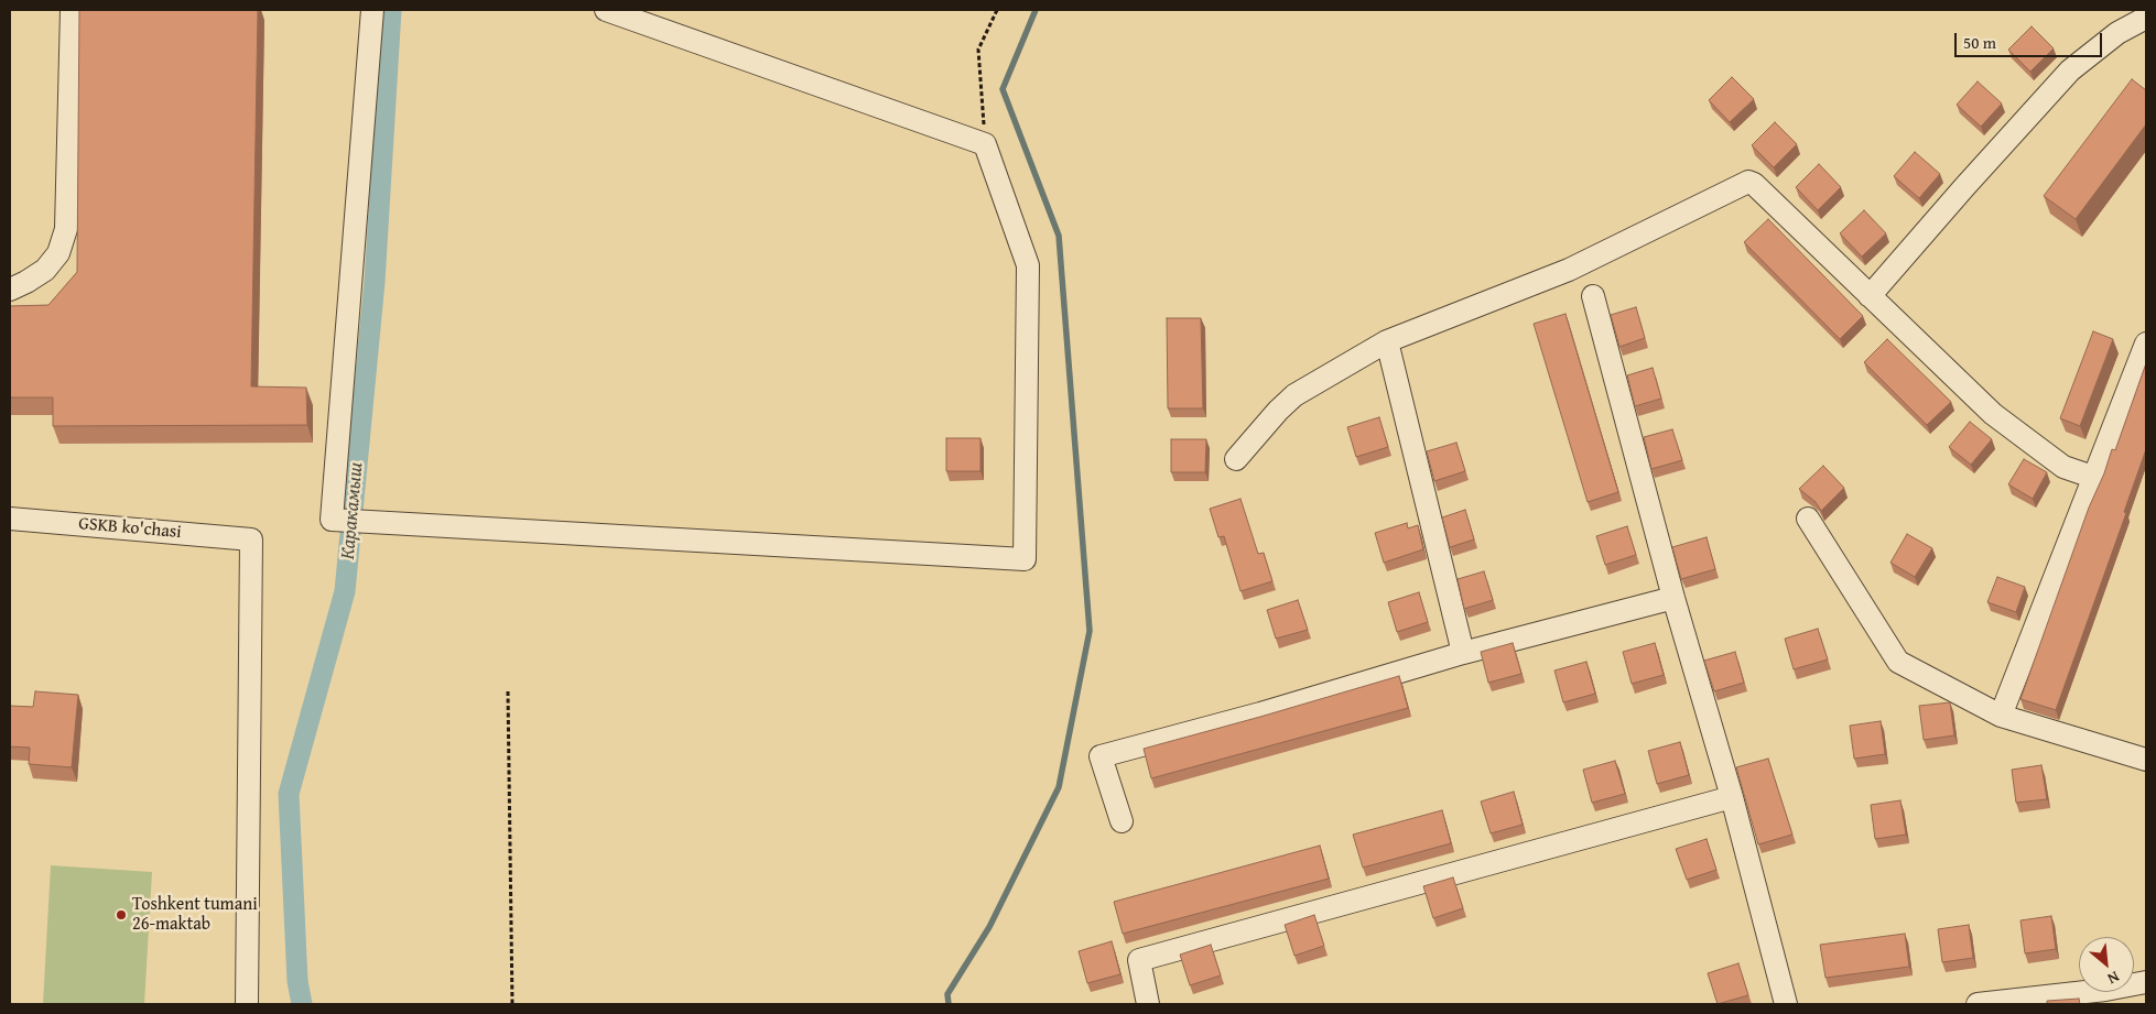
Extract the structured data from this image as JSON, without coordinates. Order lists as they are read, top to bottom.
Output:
{
  "streets": {
    "street": ["GSKB ko'chasi"]
  },
  "water": ["Каракамыш"],
  "places": ["Toshkent tumani 26-maktab"],
  "scale_bar": "50 m",
  "north": "bottom right"
}
